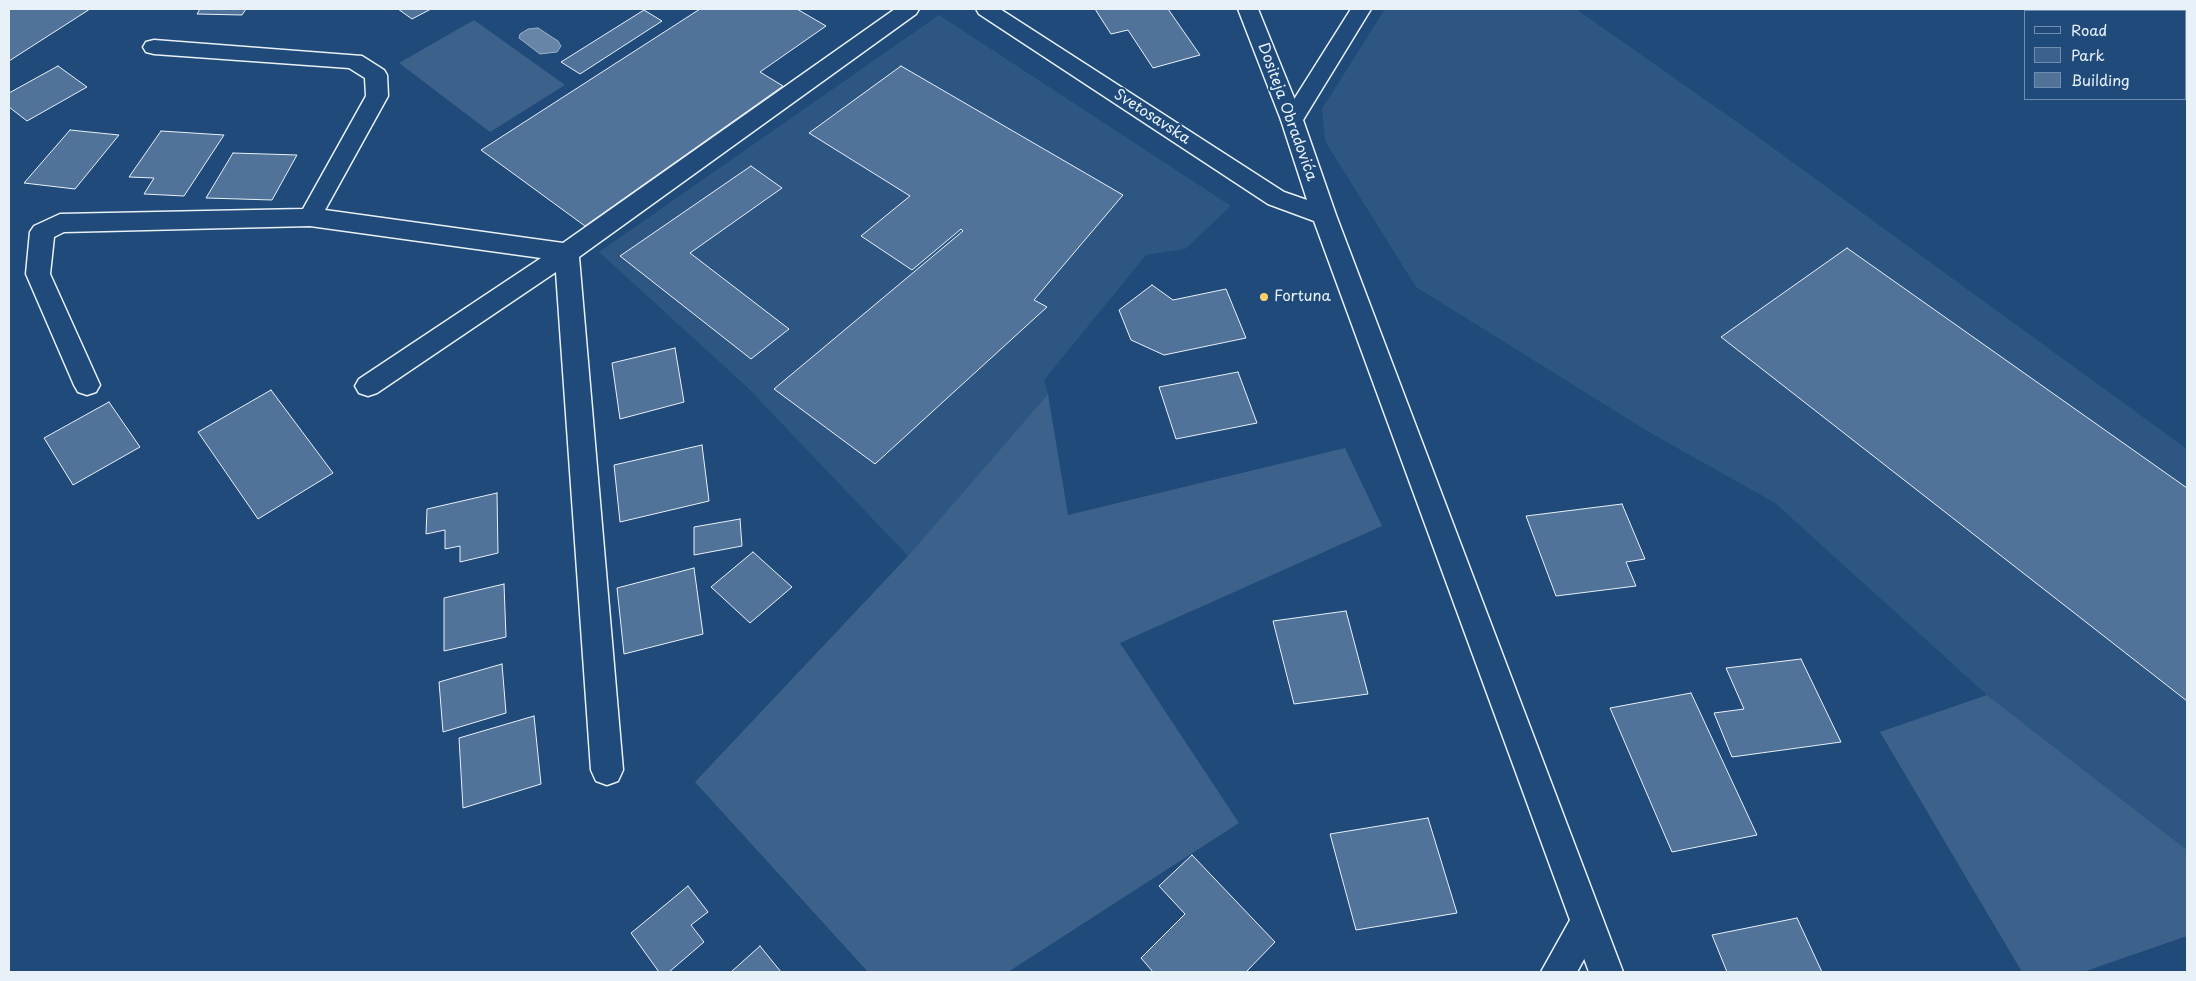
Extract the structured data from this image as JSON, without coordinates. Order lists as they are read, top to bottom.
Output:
{
  "streets": {
    "street": ["Dositeja Obradovića", "Svetosavska"]
  },
  "crossings": [
    ["Dositeja Obradovića", "Svetosavska"]
  ],
  "places": ["Fortuna"],
  "legend": ["Road", "Park", "Building"]
}
